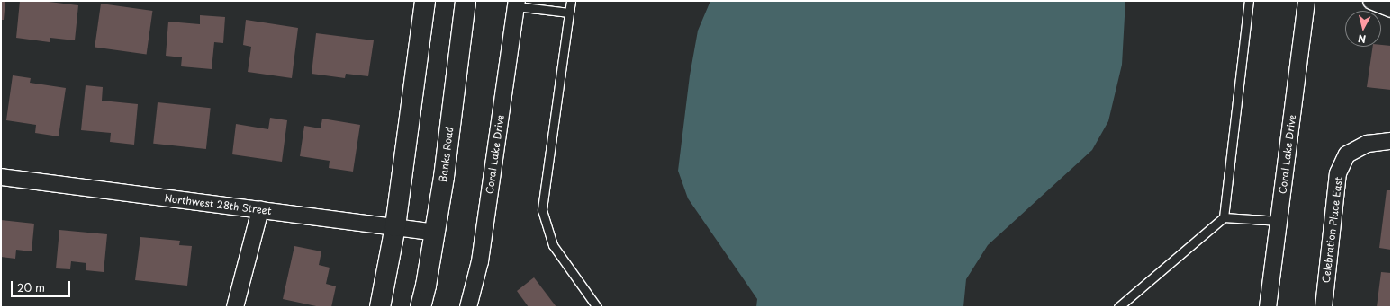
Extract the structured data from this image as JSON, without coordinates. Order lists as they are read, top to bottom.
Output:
{
  "streets": {
    "street": [
      "Banks Road",
      "Coral Lake Drive",
      "Northwest 28th Street",
      "Celebration Place East"
    ]
  },
  "crossings": [
    ["Banks Road", "Northwest 28th Street"]
  ],
  "scale_bar": "20 m",
  "north": "bottom"
}
